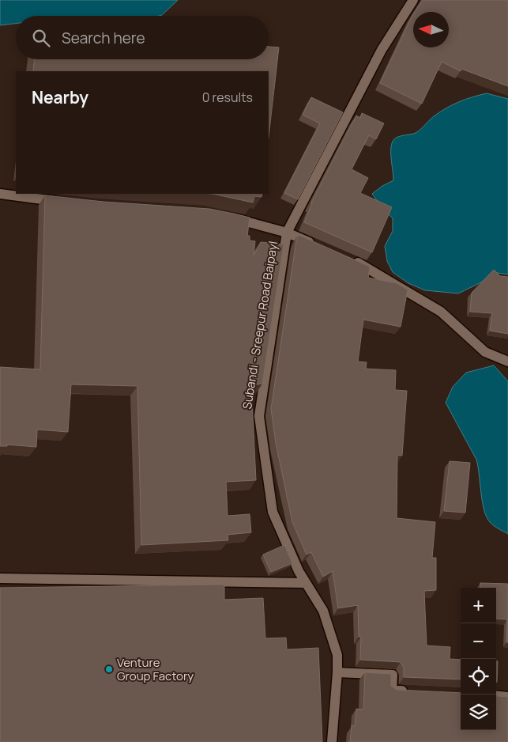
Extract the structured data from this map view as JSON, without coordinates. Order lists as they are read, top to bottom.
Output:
{
  "streets": {
    "street": ["Subandi - Sreepur Road Baipayl"]
  },
  "places": ["Venture Group Factory"],
  "north": "left",
  "page": {
    "search": "Search here",
    "heading": ["Nearby", "0 results"],
    "map_buttons": ["+", "−"]
  }
}
